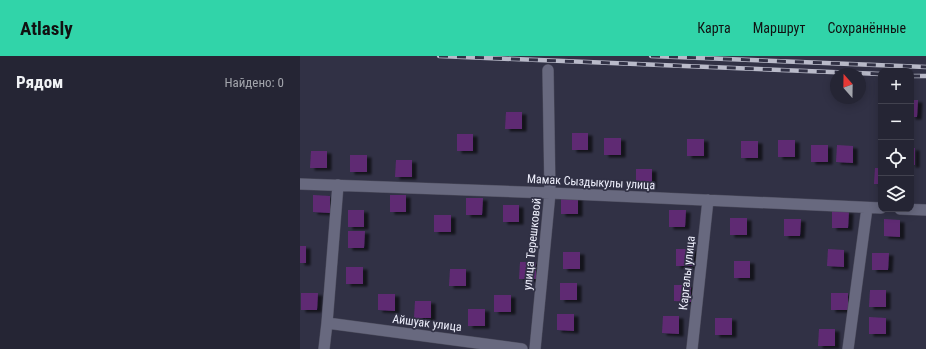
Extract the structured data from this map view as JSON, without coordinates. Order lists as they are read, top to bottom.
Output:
{
  "streets": {
    "street": [
      "Мамак Сыздыкулы улица",
      "улица Терешковой",
      "Каргалы улица",
      "Айшуак улица"
    ]
  },
  "crossings": [
    ["Мамак Сыздыкулы улица", "улица Терешковой"],
    ["Мамак Сыздыкулы улица", "Каргалы улица"]
  ],
  "north": "top",
  "page": {
    "header": "Atlasly",
    "nav": ["Карта", "Маршрут", "Сохранённые"],
    "heading": ["Рядом", "Найдено: 0"],
    "map_buttons": ["+", "−"]
  }
}
